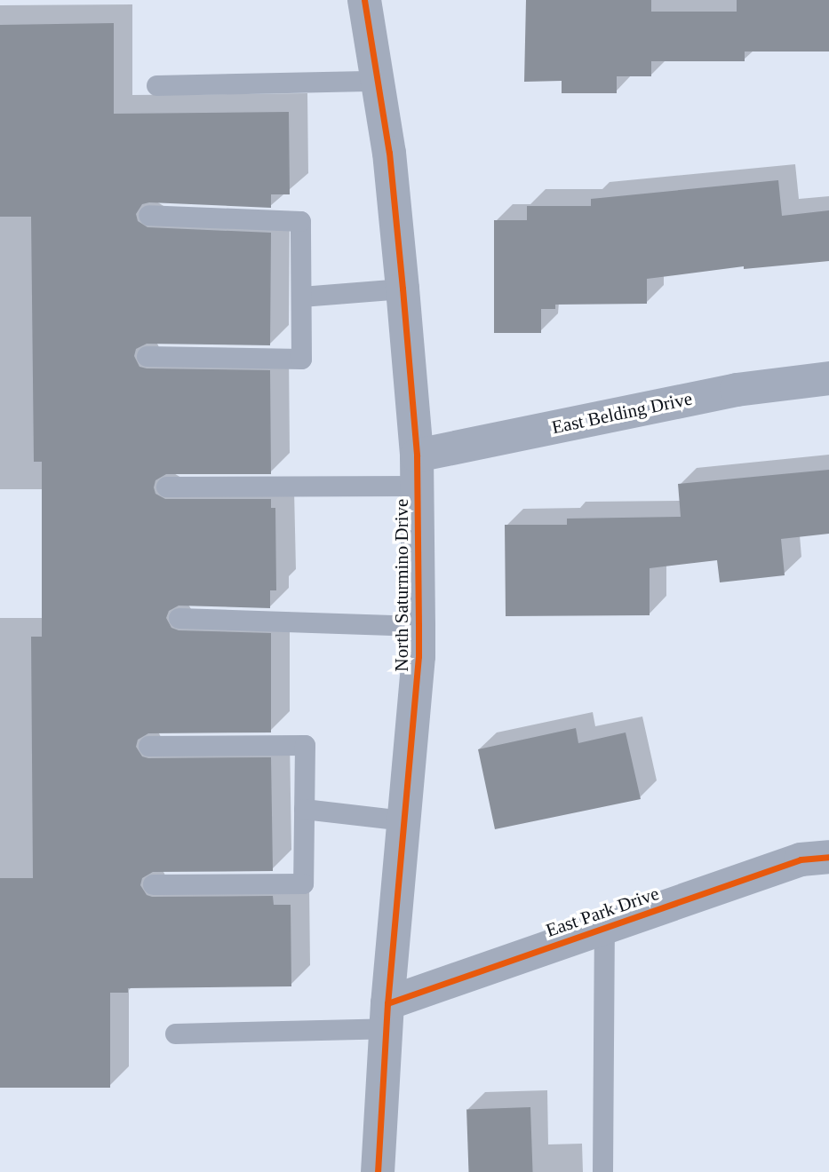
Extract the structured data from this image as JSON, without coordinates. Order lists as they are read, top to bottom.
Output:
{
  "streets": {
    "street": ["East Belding Drive", "North Saturmino Drive", "East Park Drive"]
  },
  "crossings": [
    ["East Belding Drive", "North Saturmino Drive"],
    ["North Saturmino Drive", "East Park Drive"]
  ]
}
